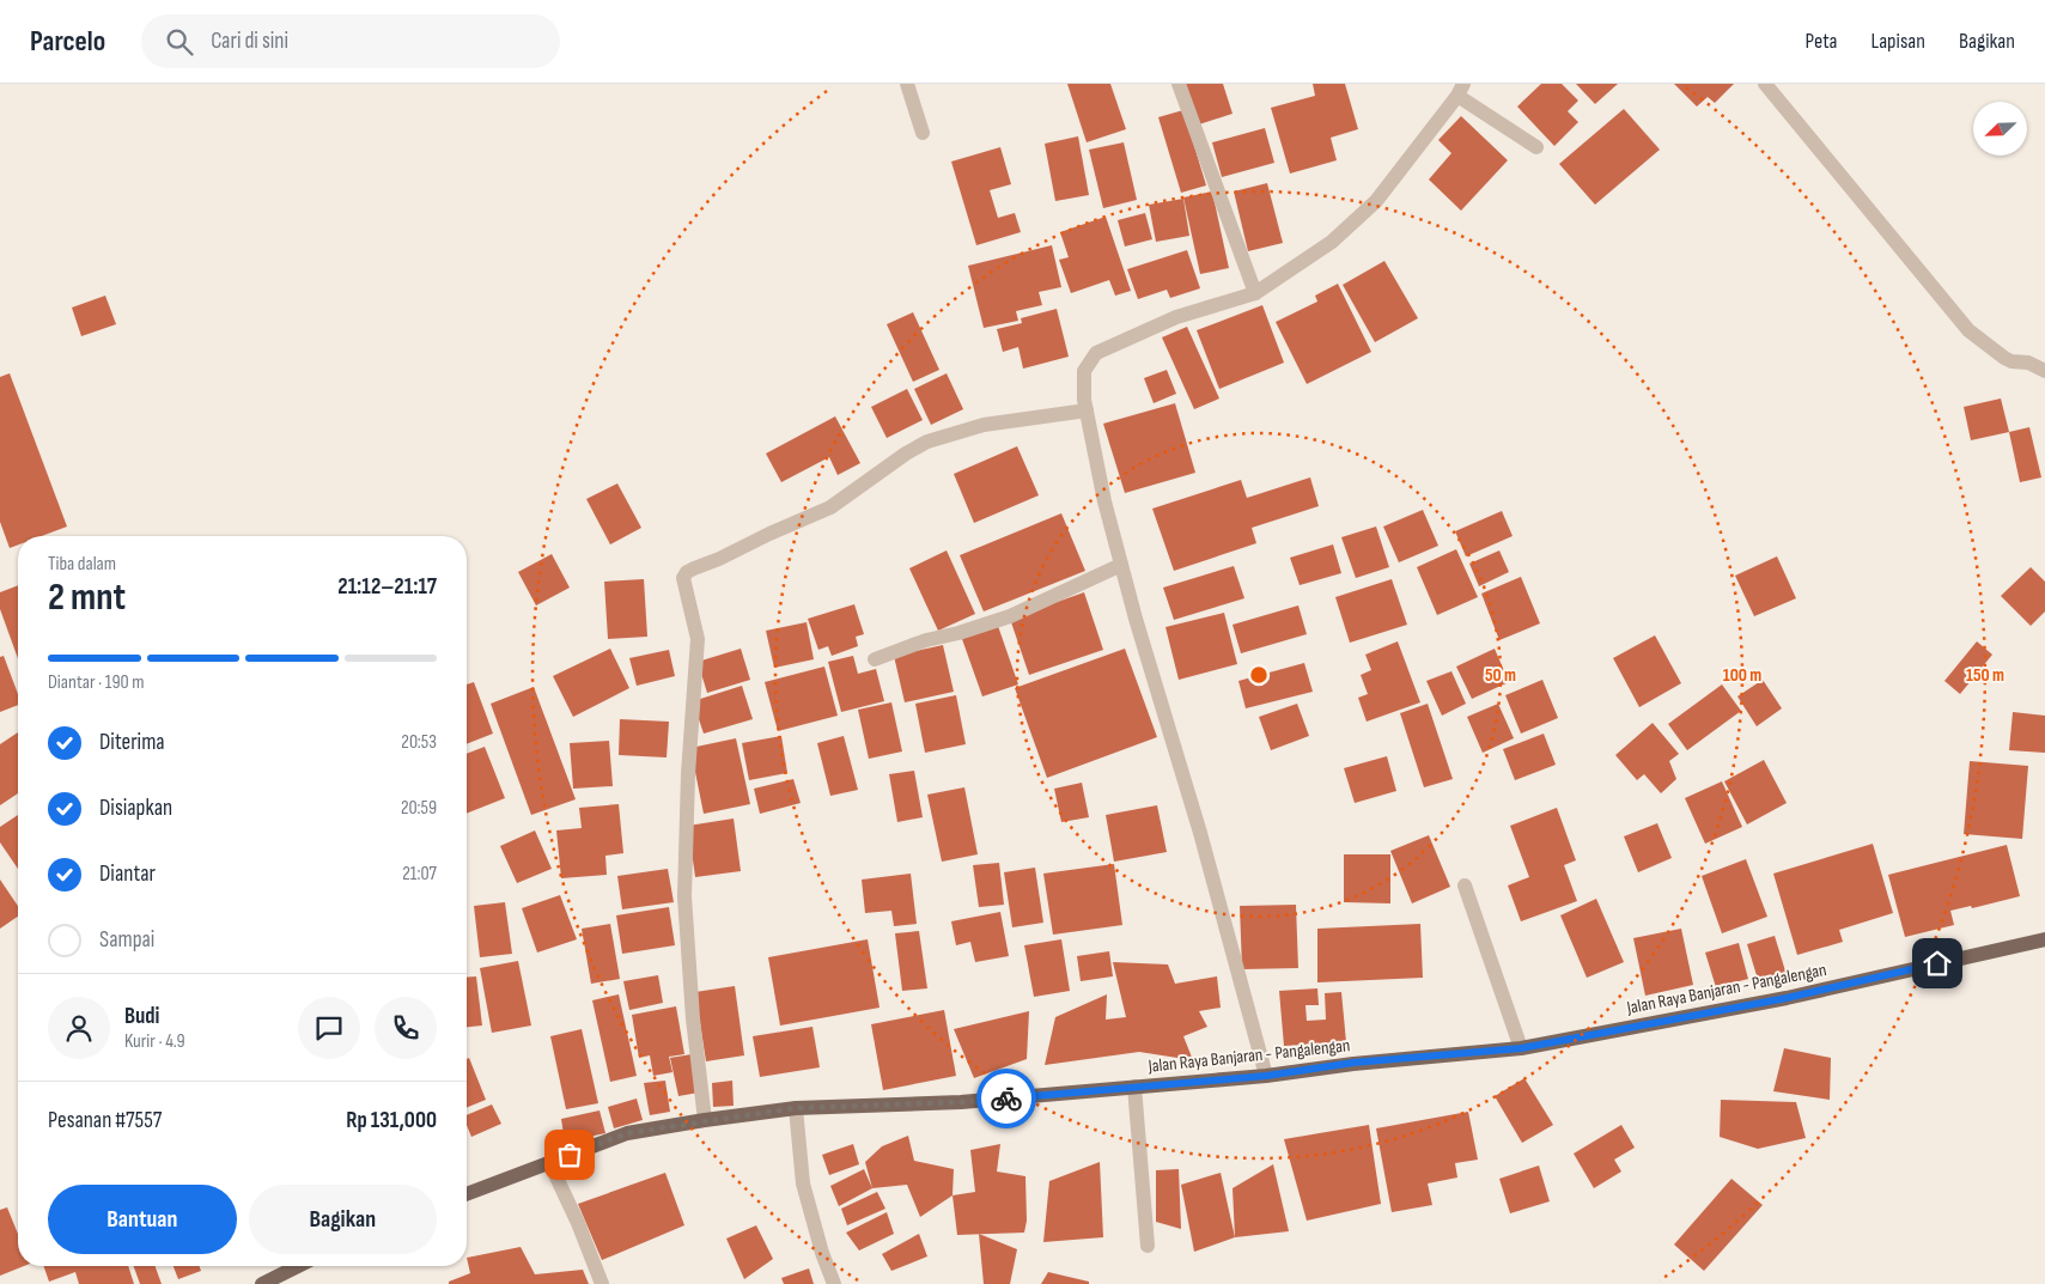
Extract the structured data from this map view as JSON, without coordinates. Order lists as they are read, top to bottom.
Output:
{
  "streets": {
    "main road": ["Jalan Raya Banjaran - Pangalengan"]
  },
  "north": "bottom left",
  "page": {
    "header": "Parcelo",
    "search": "Cari di sini",
    "nav": ["Peta", "Lapisan", "Bagikan"],
    "heading": ["2 mnt", "Tiba dalam", "21:12–21:17"],
    "panel": [
      "Budi",
      "Kurir · 4.9",
      "Pesanan #7557",
      "Rp 131,000"
    ],
    "bar": "Diantar · 190 m",
    "list": [
      ["Diterima", "20:53"],
      ["Disiapkan", "20:59"],
      ["Diantar", "21:07"],
      "Sampai"
    ],
    "buttons": ["Bantuan", "Bagikan"]
  },
  "rings": ["50 m", "100 m", "150 m"]
}
